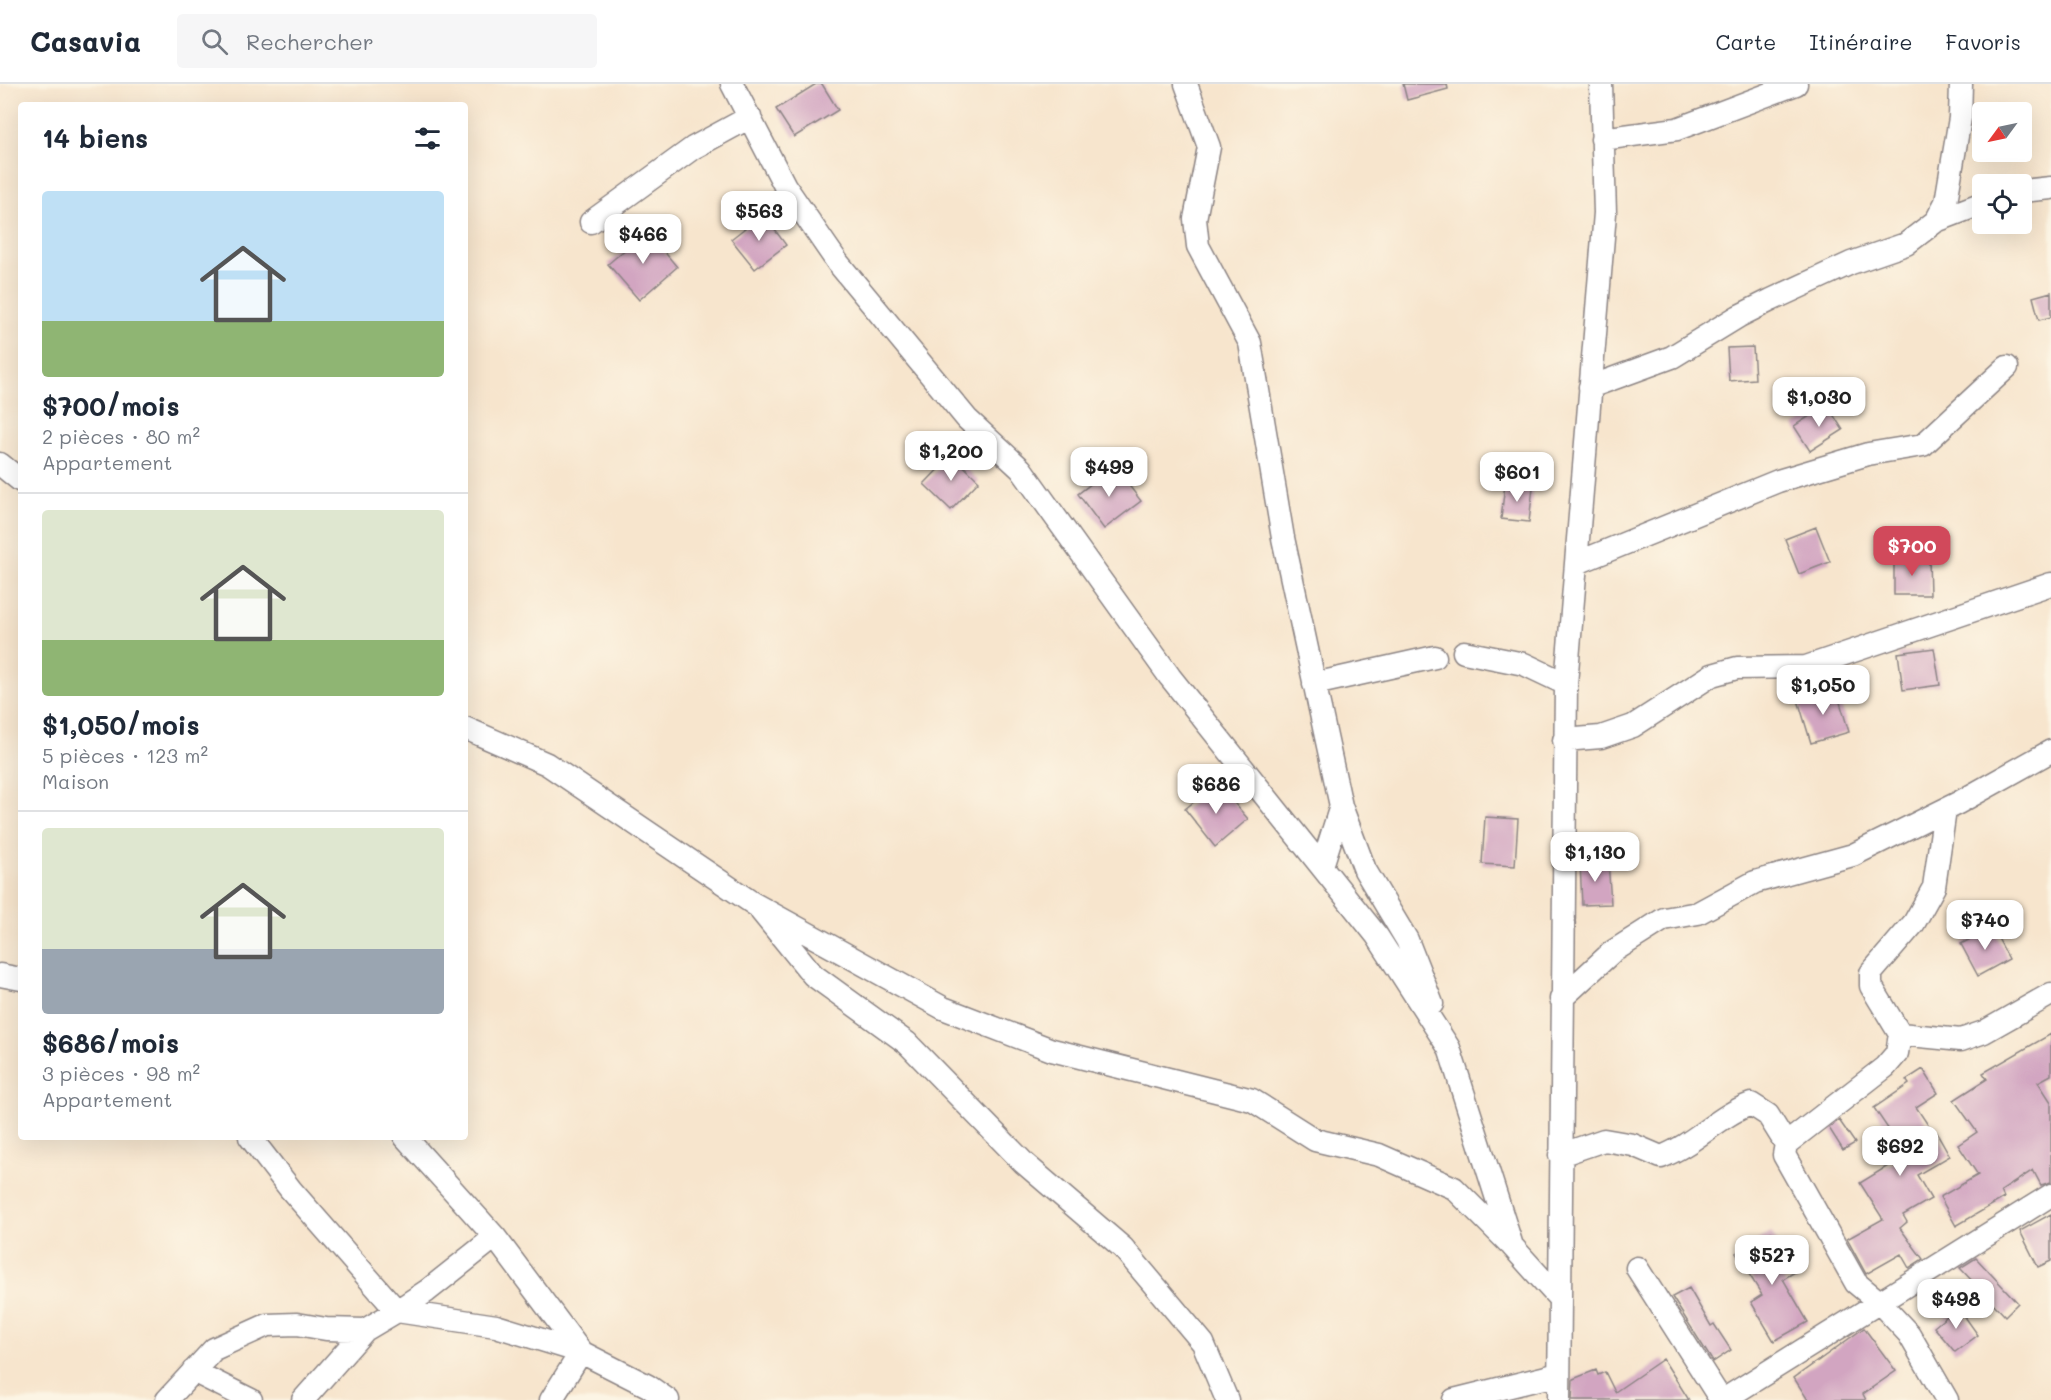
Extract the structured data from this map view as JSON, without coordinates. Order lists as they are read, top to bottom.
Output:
{
  "north": "bottom left",
  "page": {
    "header": "Casavia",
    "search": "Rechercher",
    "nav": ["Carte", "Itinéraire", "Favoris"],
    "heading": "14 biens",
    "list": [
      {
        "name": "$700/mois",
        "note": "2 pièces · 80 m² · Appartement"
      },
      {
        "name": "$1,050/mois",
        "note": "5 pièces · 123 m² · Maison"
      },
      {
        "name": "$686/mois",
        "note": "3 pièces · 98 m² · Appartement"
      }
    ],
    "price": [
      "$563",
      "$466",
      "$1,030",
      "$1,200",
      "$499",
      "$601",
      "$700",
      "$1,050",
      "$686",
      "$1,130",
      "$740",
      "$692",
      "$527",
      "$498"
    ]
  }
}
